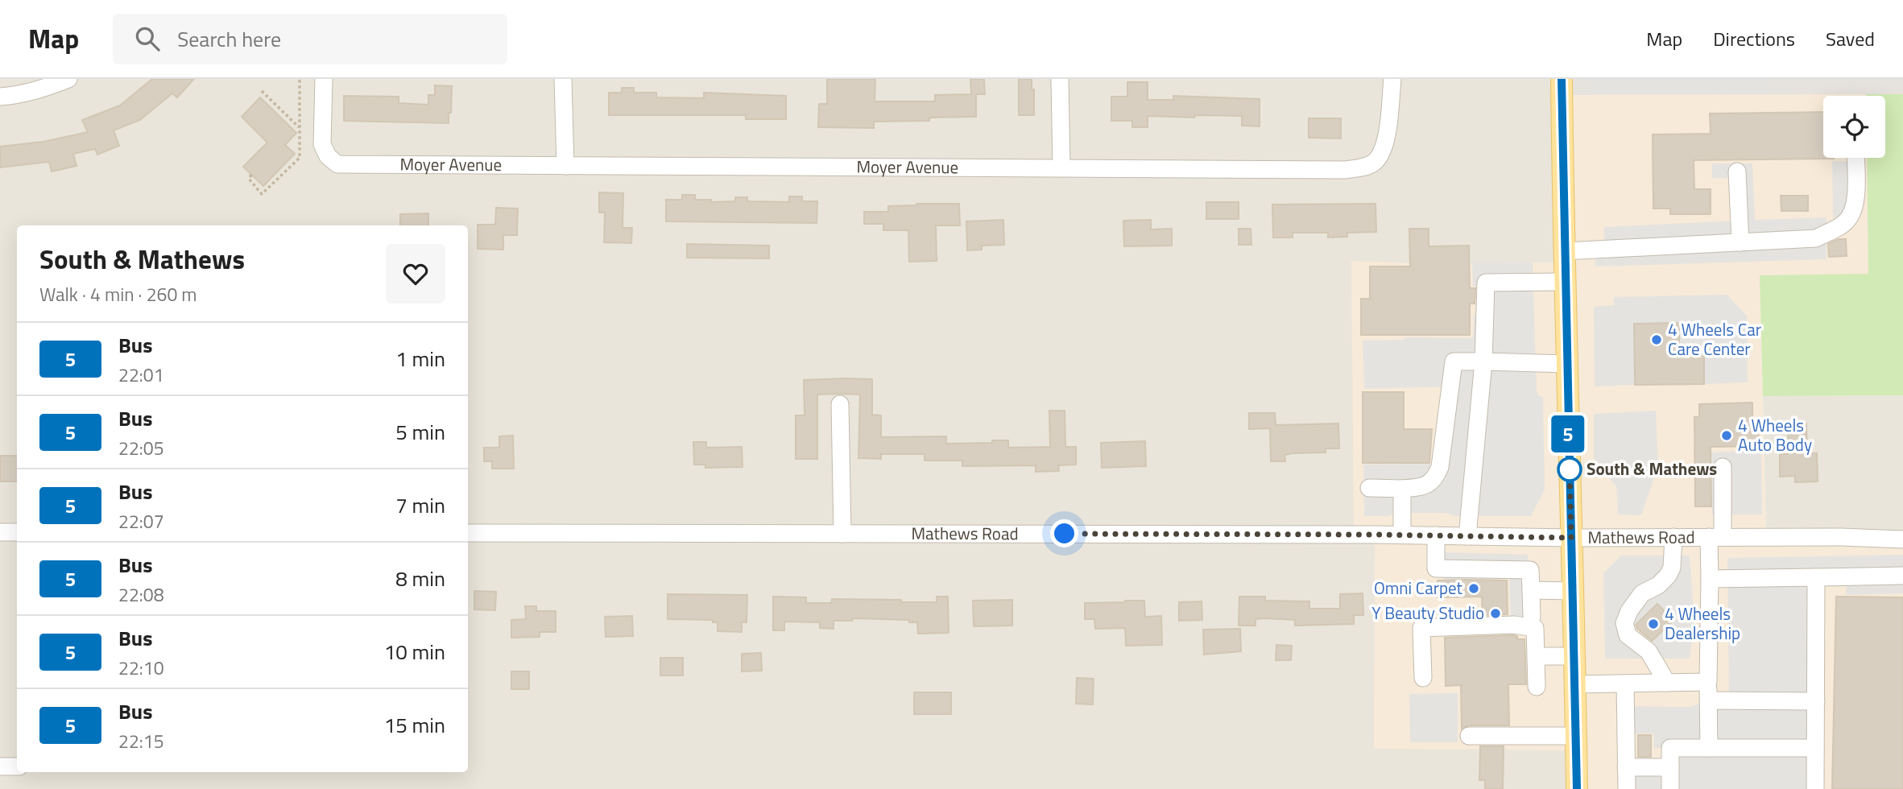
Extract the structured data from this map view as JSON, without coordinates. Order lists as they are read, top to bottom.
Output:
{
  "streets": {
    "street": ["Moyer Avenue", "Mathews Road"]
  },
  "places": [
    "4 Wheels Car Care Center",
    "4 Wheels Auto Body",
    "South & Mathews",
    "Omni Carpet",
    "Y Beauty Studio",
    "4 Wheels Dealership"
  ],
  "lines": ["bus line 5"],
  "page": {
    "header": "Map",
    "search": "Search here",
    "nav": ["Map", "Directions", "Saved"],
    "on_map": "5",
    "heading": ["South & Mathews", "Walk · 4 min · 260 m"],
    "list": [
      {
        "mark": "5",
        "name": "Bus",
        "note": "22:01",
        "value": "1 min"
      },
      {
        "mark": "5",
        "name": "Bus",
        "note": "22:05",
        "value": "5 min"
      },
      {
        "mark": "5",
        "name": "Bus",
        "note": "22:07",
        "value": "7 min"
      },
      {
        "mark": "5",
        "name": "Bus",
        "note": "22:08",
        "value": "8 min"
      },
      {
        "mark": "5",
        "name": "Bus",
        "note": "22:10",
        "value": "10 min"
      },
      {
        "mark": "5",
        "name": "Bus",
        "note": "22:15",
        "value": "15 min"
      }
    ]
  }
}
